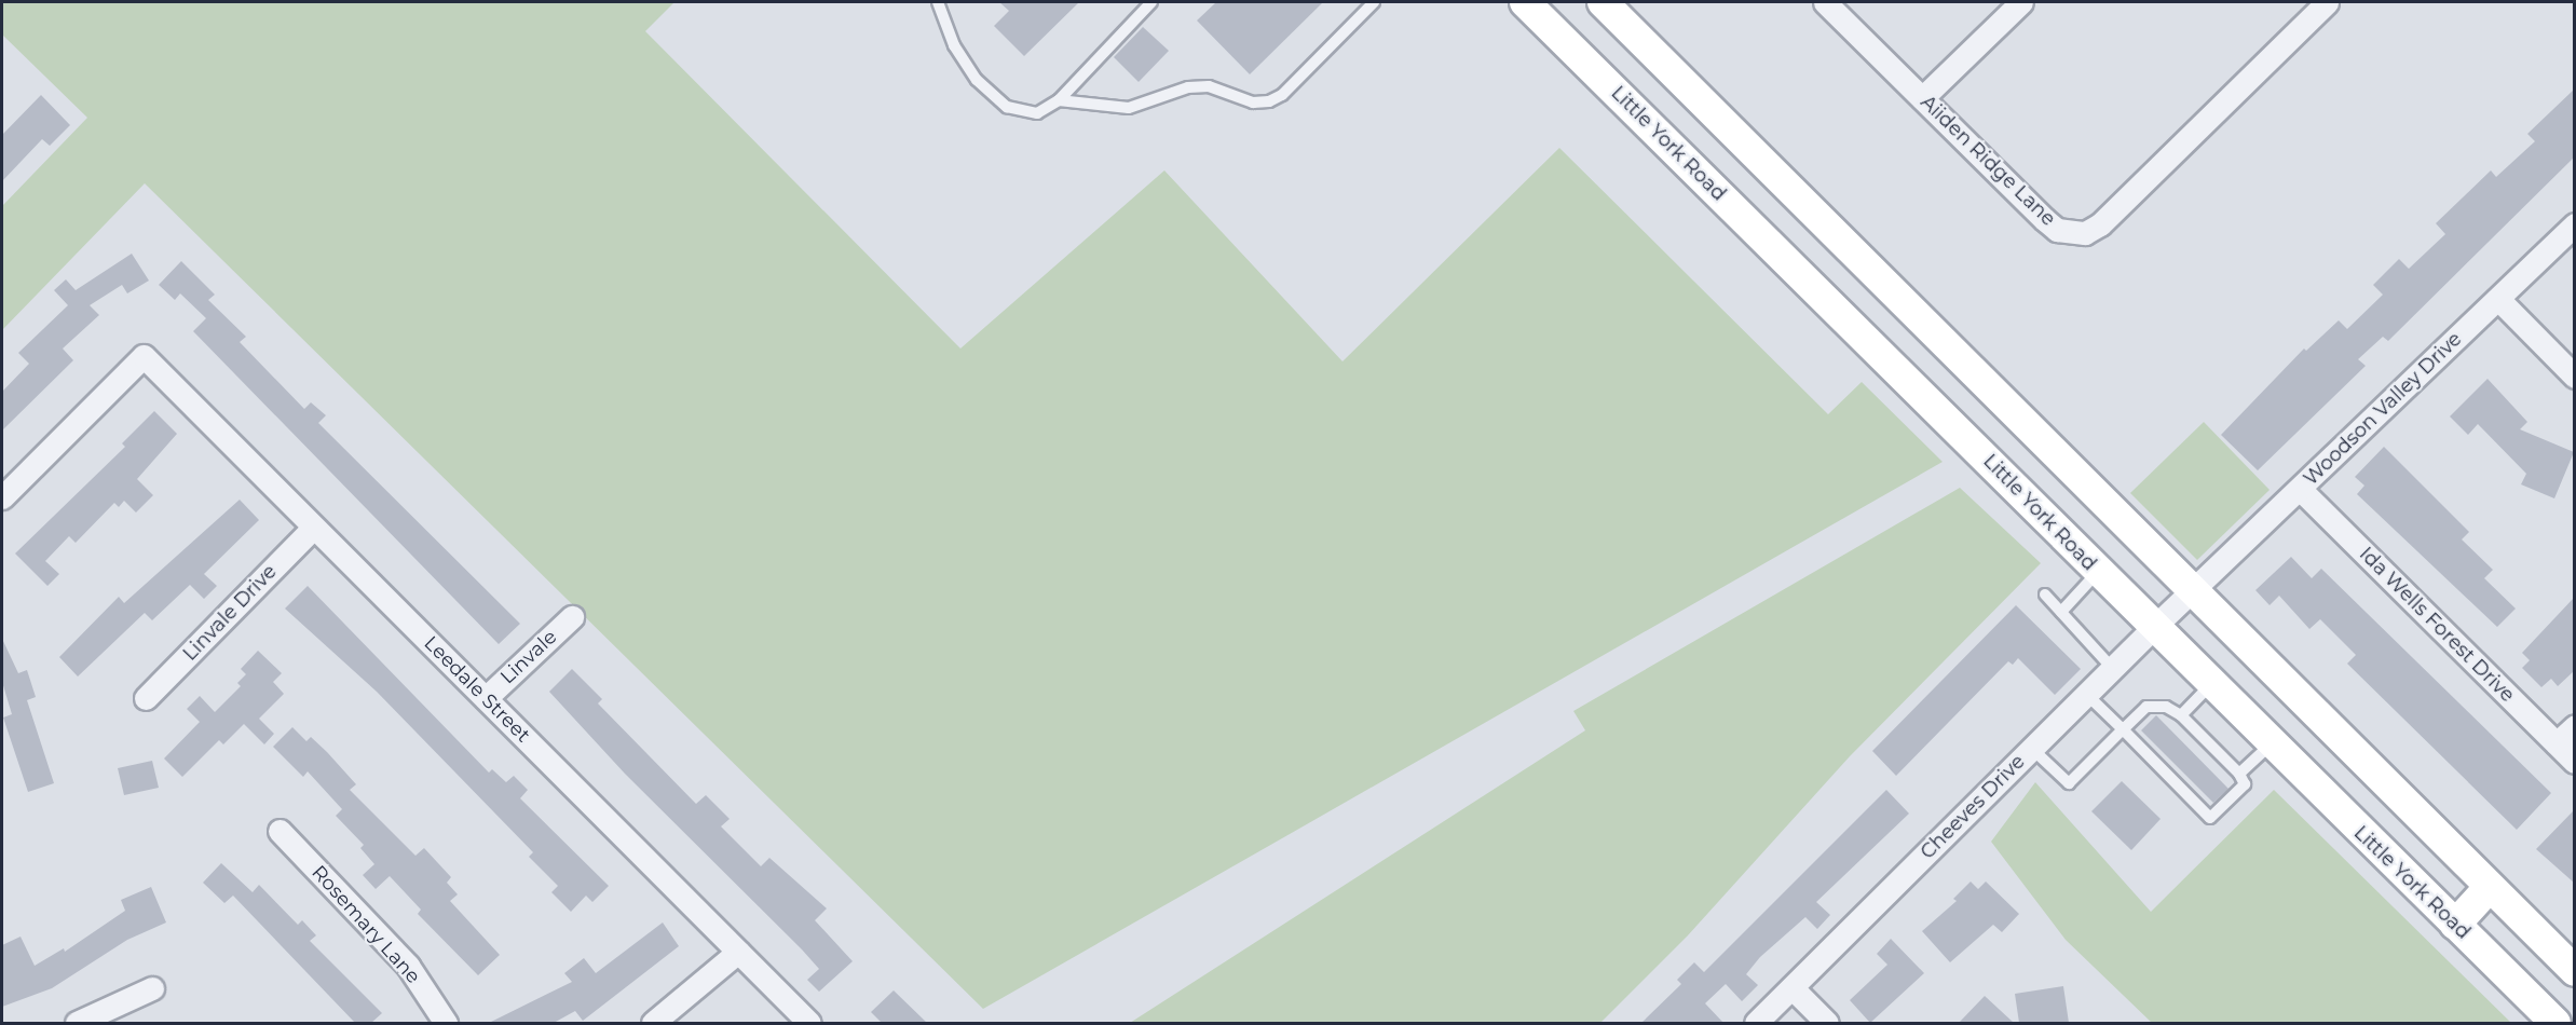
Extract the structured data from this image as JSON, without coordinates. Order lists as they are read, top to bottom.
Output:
{
  "streets": {
    "main road": ["Little York Road"],
    "street": [
      "Aiiden Ridge Lane",
      "Woodson Valley Drive",
      "Linvale Drive",
      "Ida Wells Forest Drive",
      "Linvale",
      "Leedale Street",
      "Cheeves Drive",
      "Rosemary Lane"
    ]
  },
  "crossings": [
    ["Little York Road", "Cheeves Drive"],
    ["Woodson Valley Drive", "Ida Wells Forest Drive"],
    ["Woodson Valley Drive", "Cheeves Drive"],
    ["Linvale Drive", "Leedale Street"],
    ["Linvale", "Leedale Street"]
  ]
}
